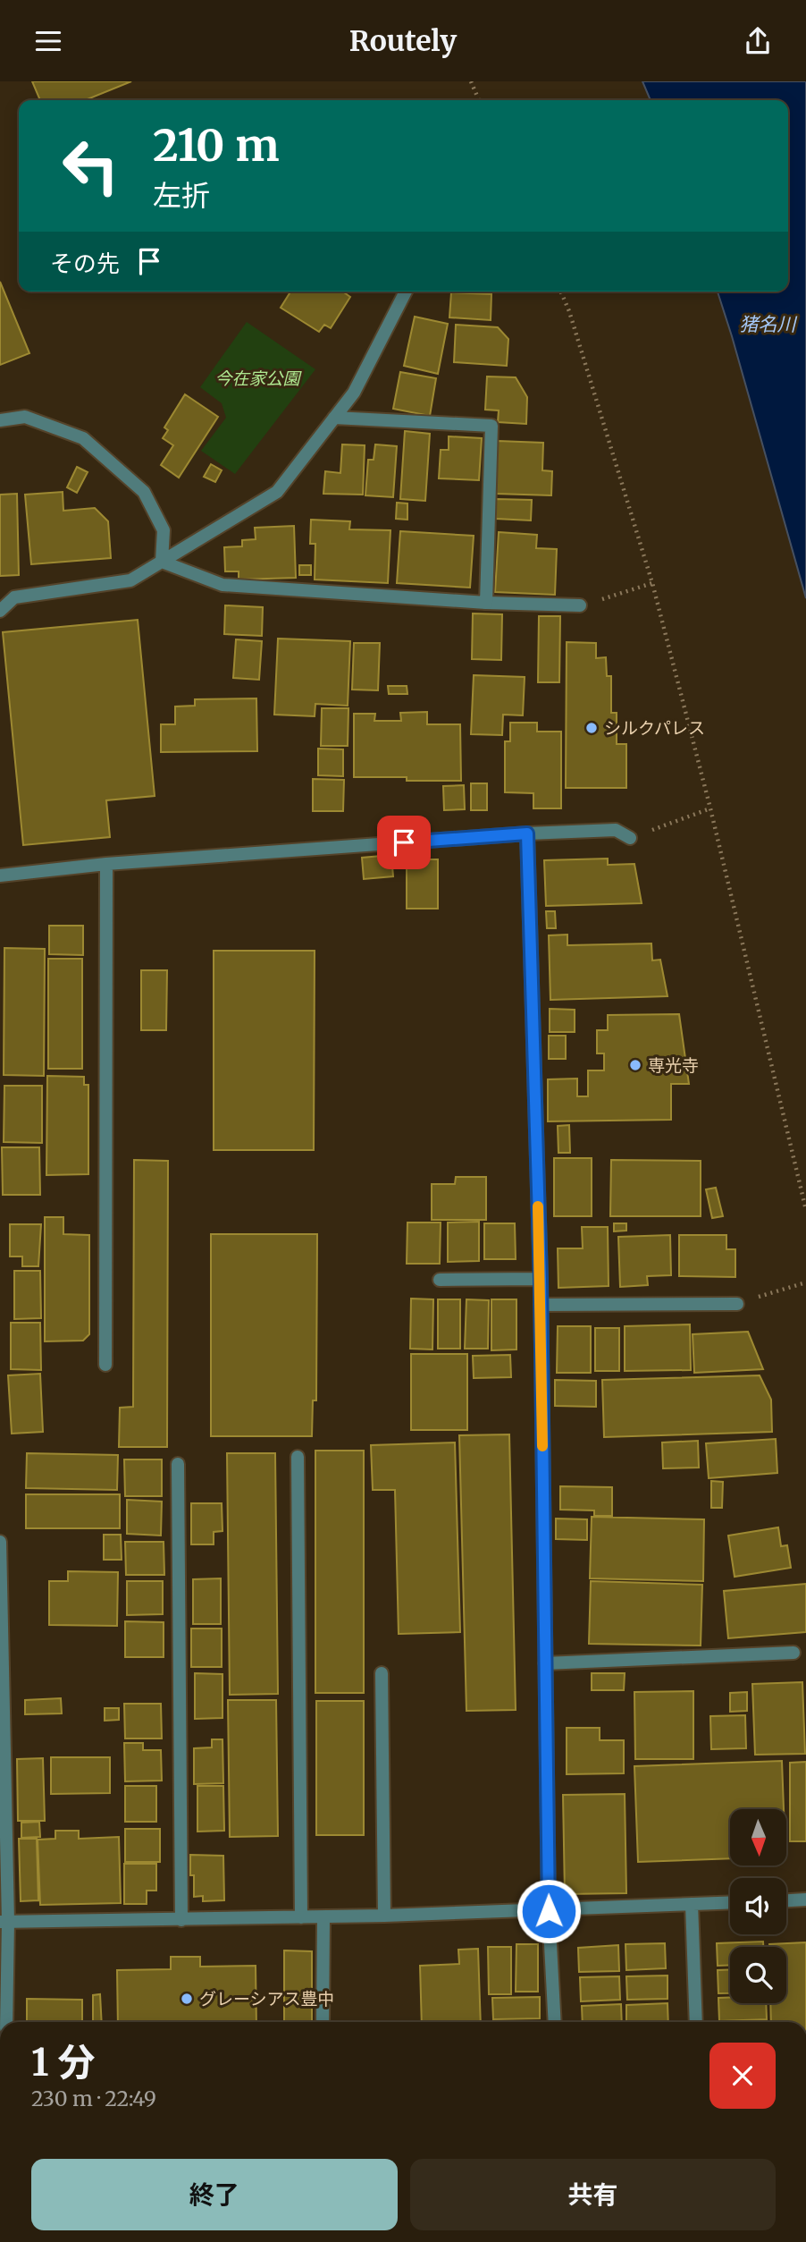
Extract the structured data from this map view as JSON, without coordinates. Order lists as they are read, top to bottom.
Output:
{
  "water": ["猪名川"],
  "parks": ["今在家公園"],
  "places": ["シルクパレス", "専光寺", "グレーシアス豊中"],
  "north": "bottom",
  "page": {
    "header": "Routely",
    "turn": ["210 m", "左折"],
    "then": "その先",
    "heading": ["1 分", "230 m · 22:49"],
    "buttons": ["終了", "共有"]
  }
}
